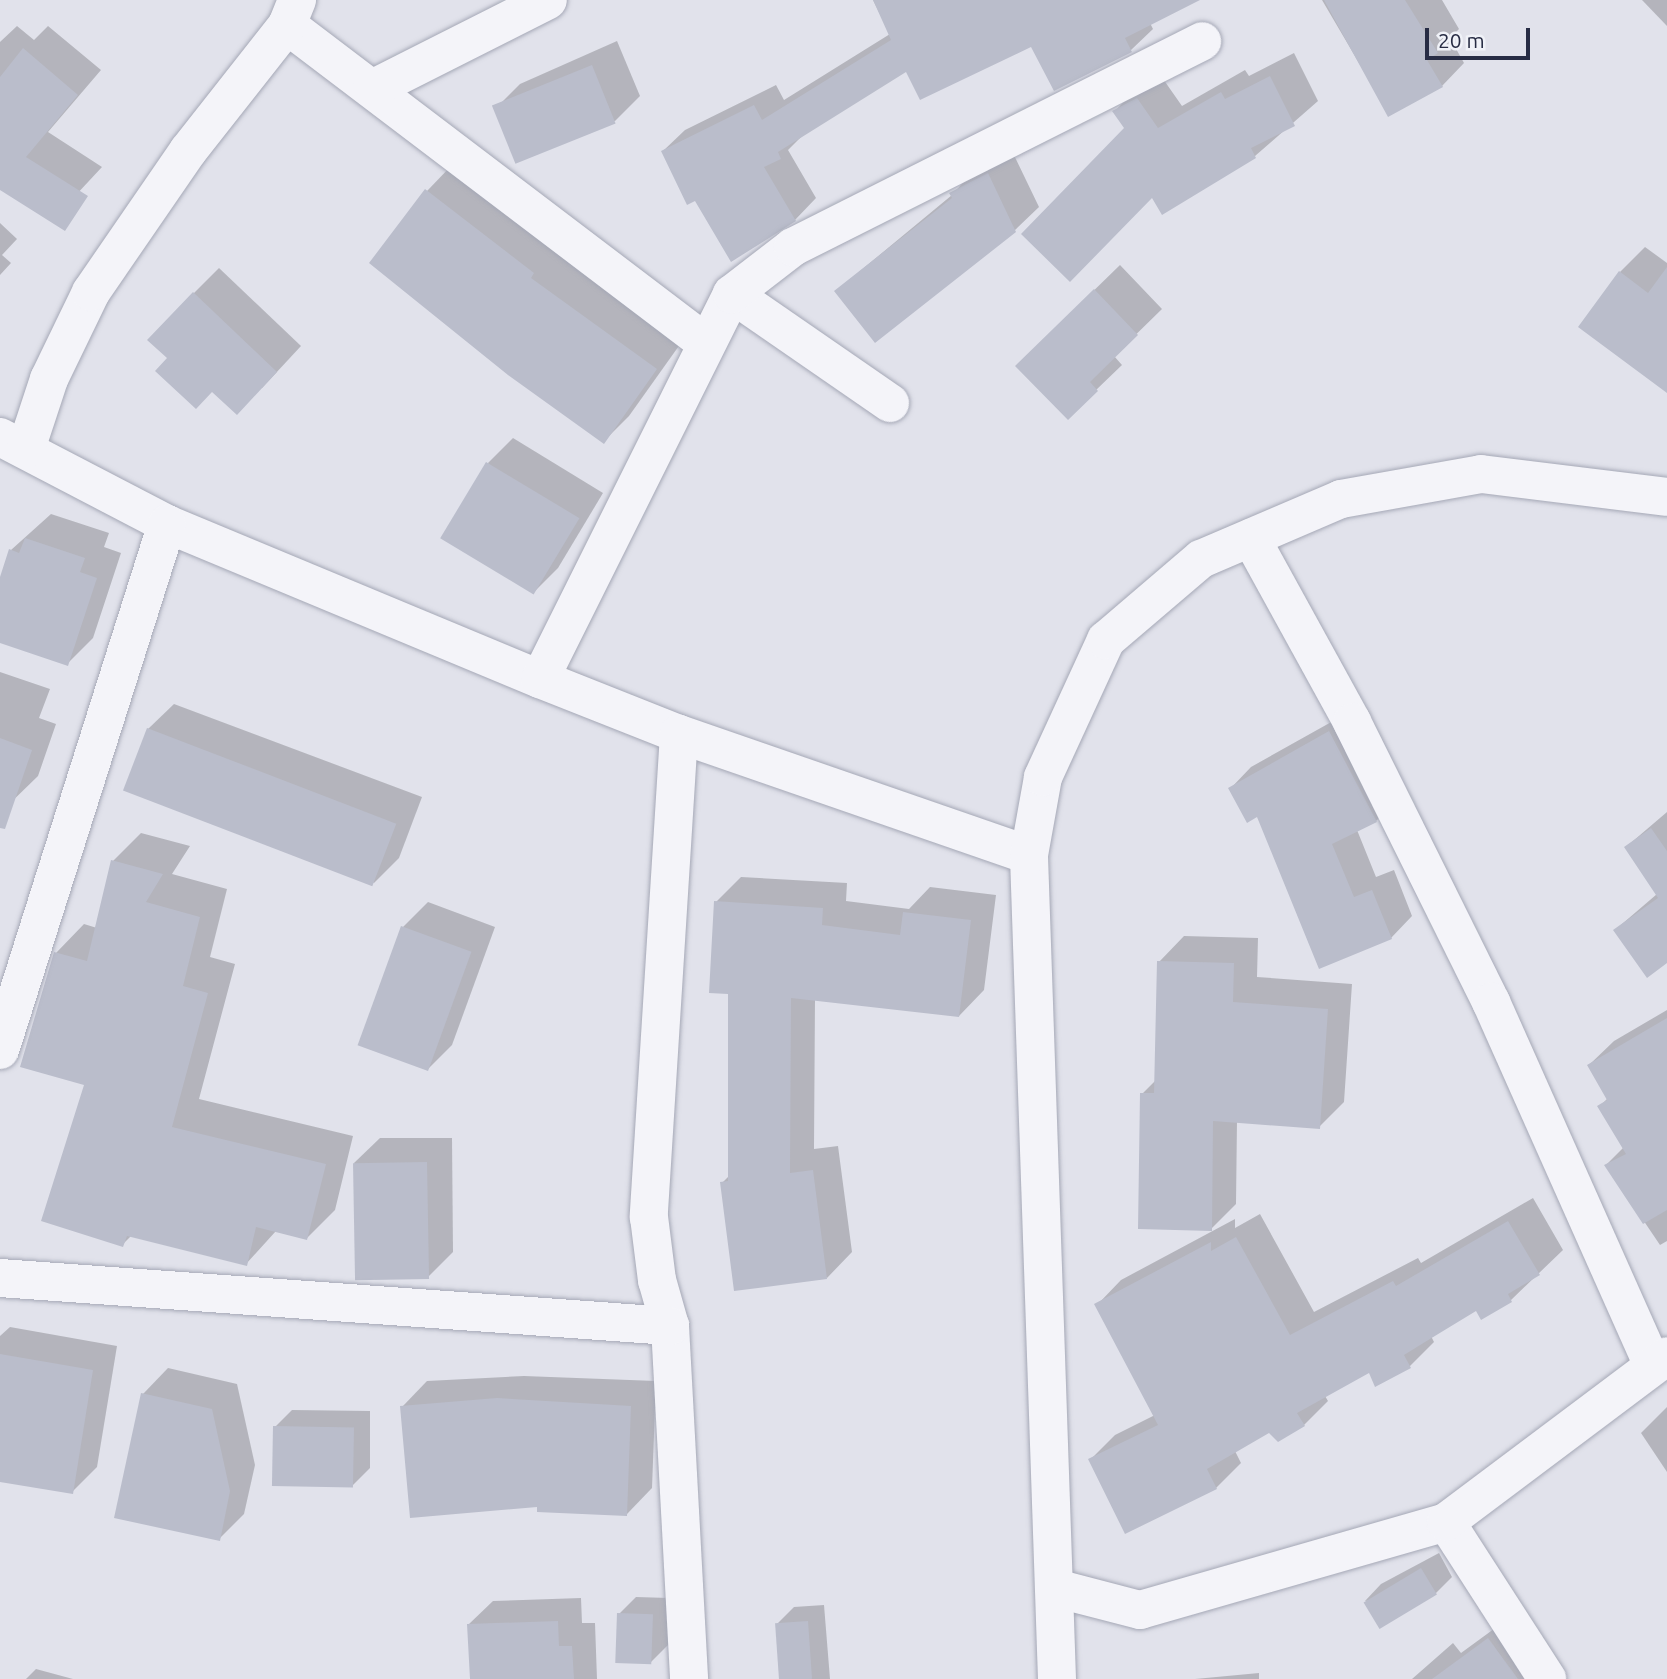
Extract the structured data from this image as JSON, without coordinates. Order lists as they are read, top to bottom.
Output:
{
  "scale_bar": "20 m"
}
